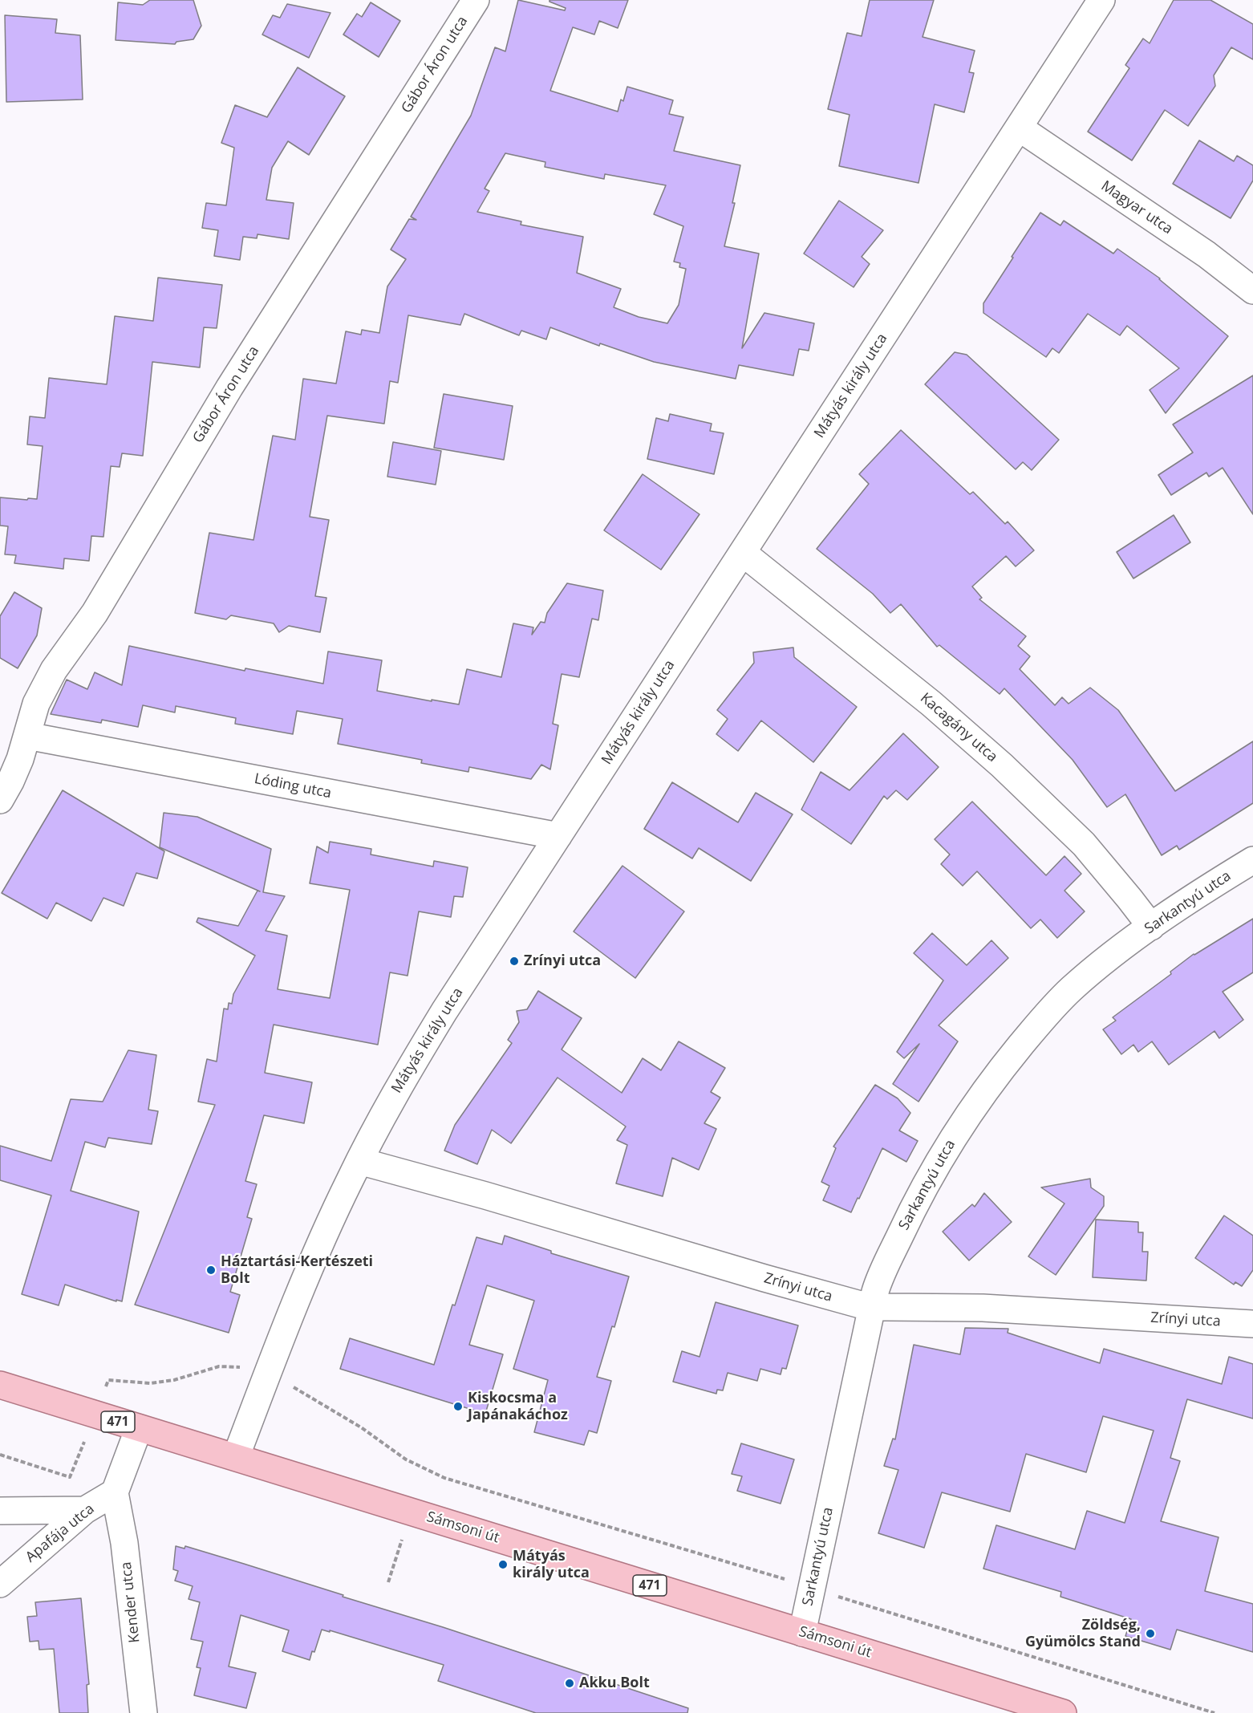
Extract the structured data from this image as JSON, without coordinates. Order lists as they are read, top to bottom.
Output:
{
  "streets": {
    "main road": ["471", "Sámsoni út"],
    "street": [
      "Gábor Áron utca",
      "Magyar utca",
      "Mátyás király utca",
      "Kacagány utca",
      "Lóding utca",
      "Sarkantyú utca",
      "Zrínyi utca",
      "Apafája utca",
      "Kender utca"
    ]
  },
  "crossings": [
    ["Gábor Áron utca", "Lóding utca"],
    ["Magyar utca", "Mátyás király utca"],
    ["Mátyás király utca", "Kacagány utca"],
    ["Mátyás király utca", "Lóding utca"],
    ["Mátyás király utca", "Zrínyi utca"],
    ["Mátyás király utca", "Sámsoni út"],
    ["Kacagány utca", "Sarkantyú utca"],
    ["Sarkantyú utca", "Zrínyi utca"],
    ["Sarkantyú utca", "Sámsoni út"],
    ["Apafája utca", "Kender utca"]
  ],
  "places": [
    "Zrínyi utca",
    "Háztartási-Kertészeti Bolt",
    "Kiskocsma a Japánakáchoz",
    "Mátyás király utca",
    "Zöldség, Gyümölcs Stand",
    "Akku Bolt"
  ]
}
